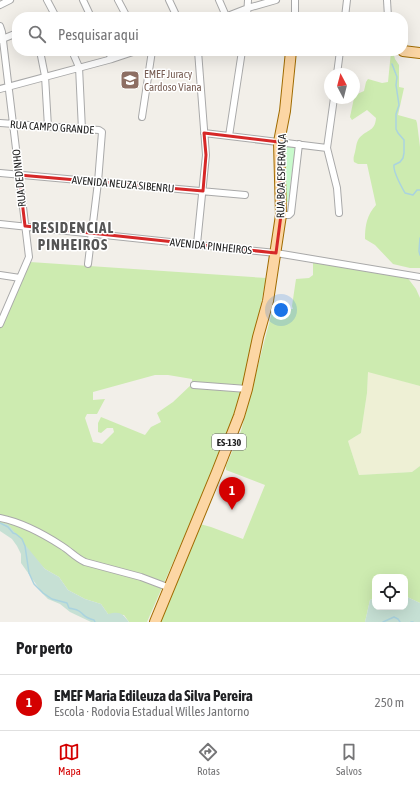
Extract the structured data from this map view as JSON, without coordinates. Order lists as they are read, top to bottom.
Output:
{
  "streets": {
    "main road": ["RUA BOA ESPERANÇA", "ES-130"],
    "street": [
      "RUA CAMPO GRANDE",
      "RUA DEDINHO",
      "AVENIDA NEUZA SIBENRU",
      "AVENIDA PINHEIROS"
    ]
  },
  "crossings": [
    ["RUA CAMPO GRANDE", "RUA DEDINHO"],
    ["RUA CAMPO GRANDE", "AVENIDA NEUZA SIBENRU"],
    ["RUA BOA ESPERANÇA", "AVENIDA PINHEIROS"],
    ["RUA BOA ESPERANÇA", "ES-130"],
    ["RUA DEDINHO", "AVENIDA NEUZA SIBENRU"],
    ["RUA DEDINHO", "AVENIDA PINHEIROS"],
    ["AVENIDA PINHEIROS", "ES-130"]
  ],
  "districts": ["RESIDENCIAL PINHEIROS"],
  "places": {
    "school or university": ["EMEF Juracy Cardoso Viana"]
  },
  "north": "top",
  "page": {
    "search": "Pesquisar aqui",
    "pins": "1",
    "heading": "Por perto",
    "list": [
      {
        "mark": "1",
        "name": "EMEF Maria Edileuza da Silva Pereira",
        "note": "Escola · Rodovia Estadual Willes Jantorno",
        "value": "250 m"
      }
    ],
    "nav": ["Mapa", "Rotas", "Salvos"]
  }
}
